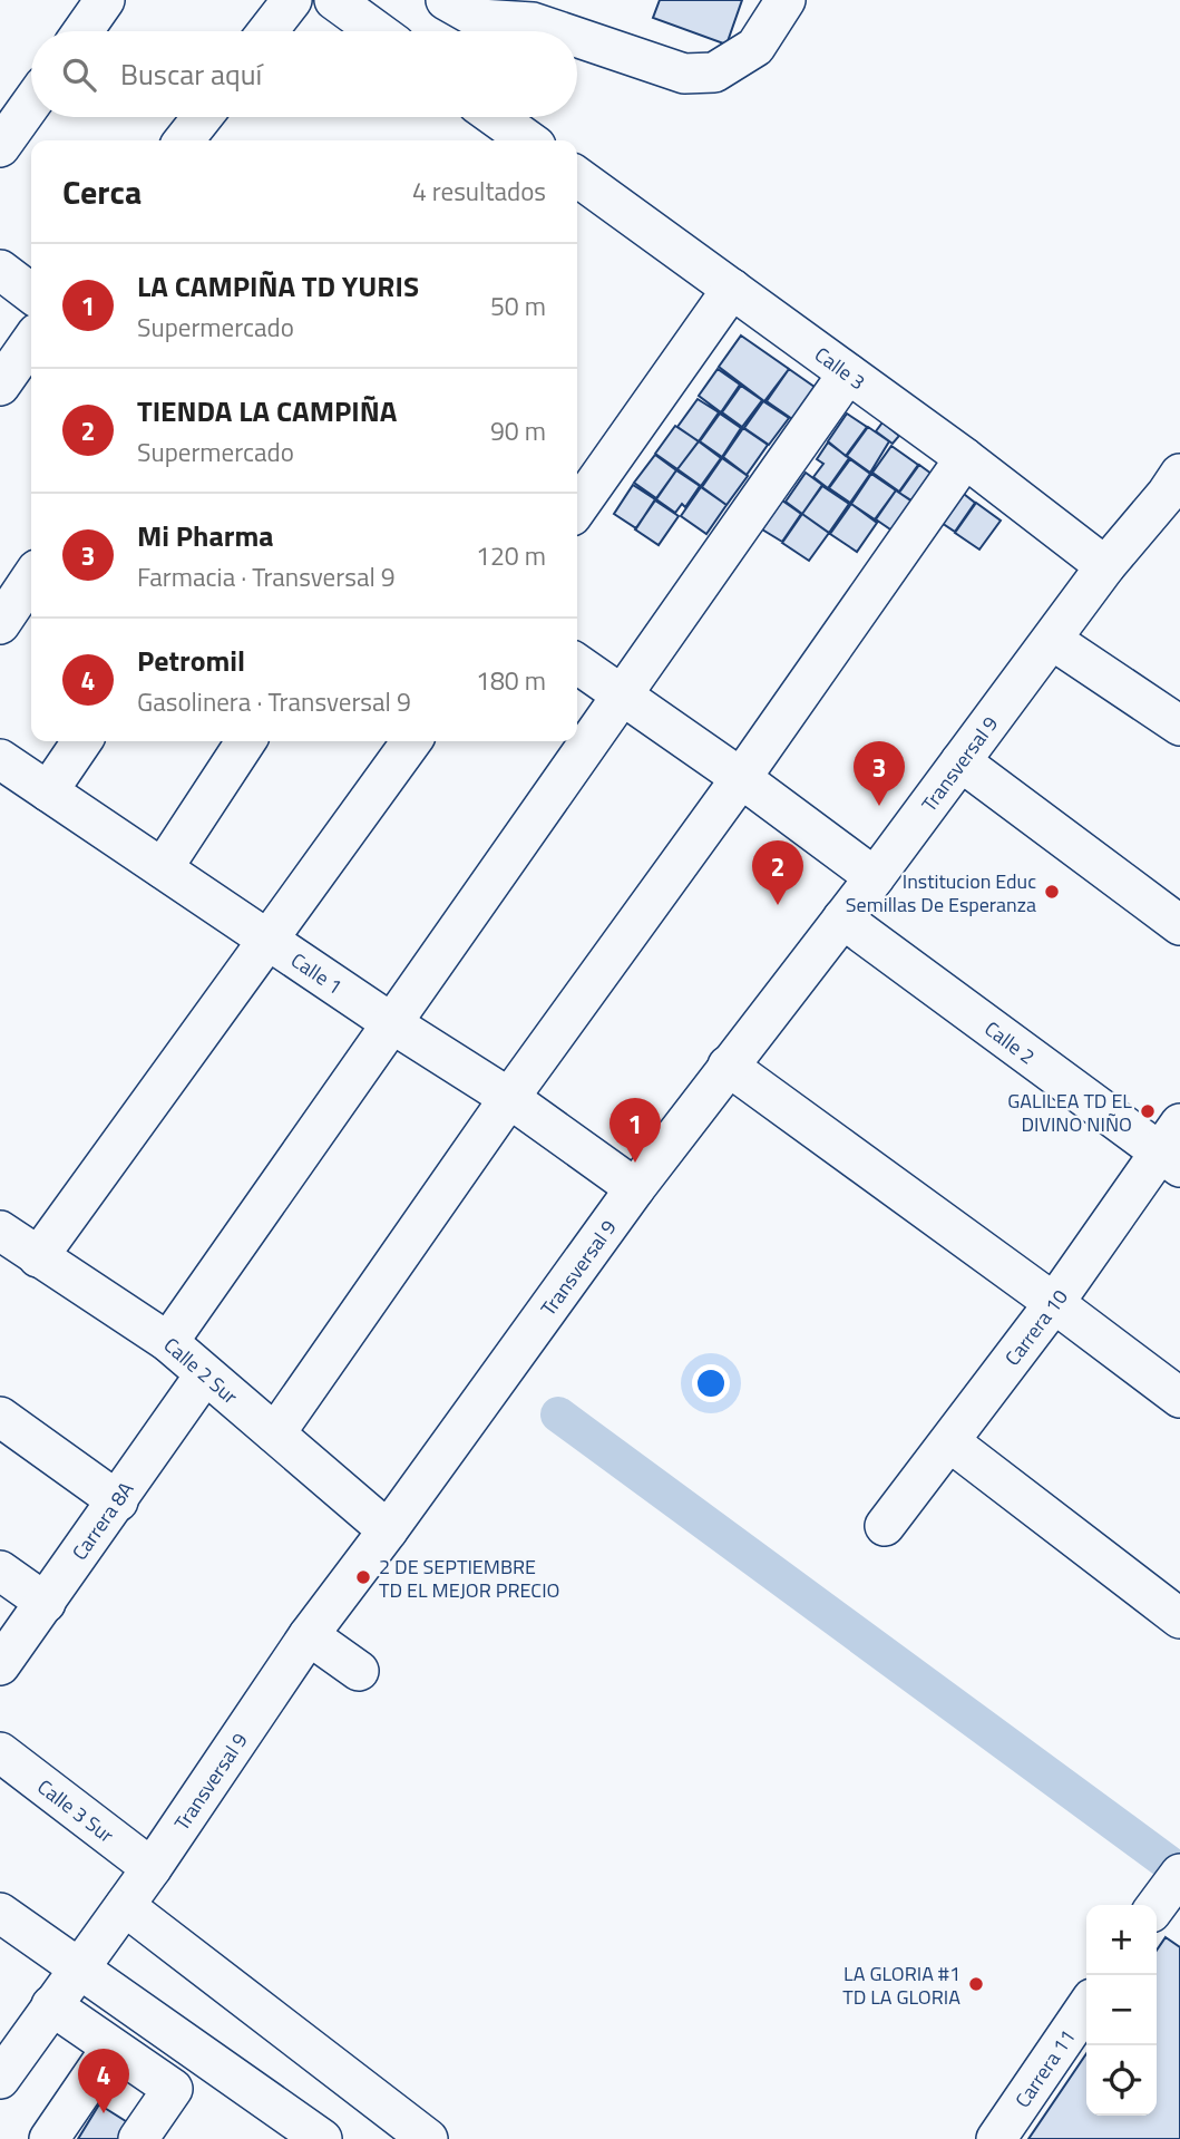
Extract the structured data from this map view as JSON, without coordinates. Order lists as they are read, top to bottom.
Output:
{
  "streets": {
    "street": [
      "Calle 3",
      "Transversal 9",
      "Calle 1",
      "Calle 2",
      "Carrera 10",
      "Calle 2 Sur",
      "Carrera 8A",
      "Calle 3 Sur",
      "Carrera 11"
    ]
  },
  "crossings": [
    ["Calle 3", "Transversal 9"],
    ["Transversal 9", "Calle 1"],
    ["Transversal 9", "Calle 2"],
    ["Transversal 9", "Calle 2 Sur"],
    ["Transversal 9", "Calle 3 Sur"],
    ["Calle 2", "Carrera 10"],
    ["Calle 2 Sur", "Carrera 8A"]
  ],
  "places": [
    "Institucion Educ Semillas De Esperanza",
    "GALILEA TD EL DIVINO NIÑO",
    "2 DE SEPTIEMBRE TD EL MEJOR PRECIO",
    "LA GLORIA #1 TD LA GLORIA"
  ],
  "page": {
    "search": "Buscar aquí",
    "heading": ["Cerca", "4 resultados"],
    "list": [
      {
        "mark": "1",
        "name": "LA CAMPIÑA TD YURIS",
        "note": "Supermercado",
        "value": "50 m"
      },
      {
        "mark": "2",
        "name": "TIENDA LA CAMPIÑA",
        "note": "Supermercado",
        "value": "90 m"
      },
      {
        "mark": "3",
        "name": "Mi Pharma",
        "note": "Farmacia · Transversal 9",
        "value": "120 m"
      },
      {
        "mark": "4",
        "name": "Petromil",
        "note": "Gasolinera · Transversal 9",
        "value": "180 m"
      }
    ],
    "pins": [
      "3",
      "2",
      "1",
      "4"
    ],
    "map_buttons": ["+", "−"]
  }
}
